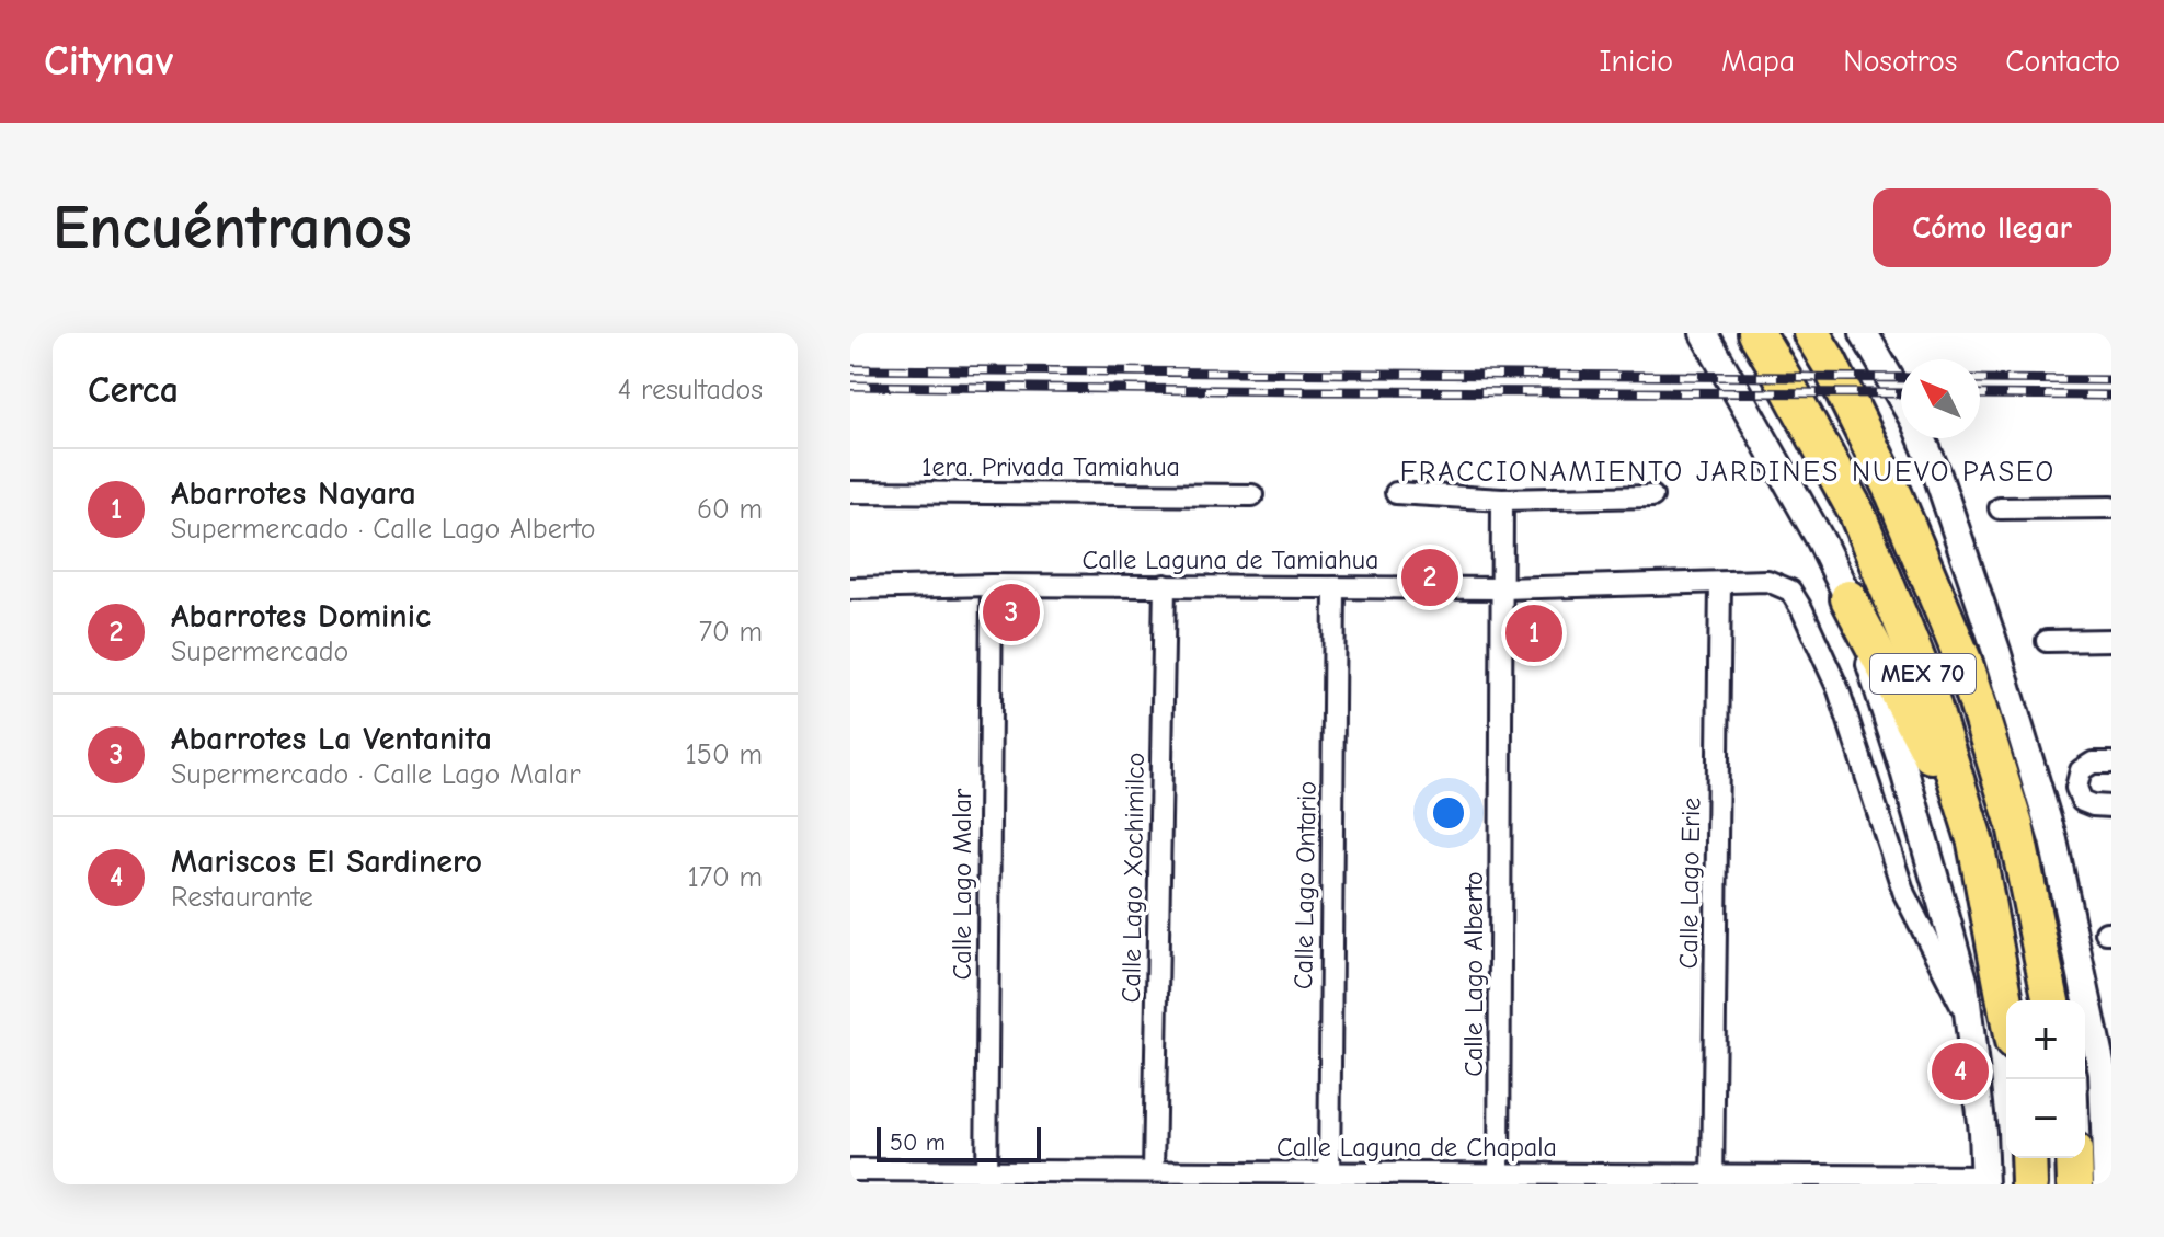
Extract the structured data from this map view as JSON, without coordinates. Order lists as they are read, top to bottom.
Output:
{
  "streets": {
    "highway": ["MEX 70"],
    "street": [
      "1era. Privada Tamiahua",
      "Calle Laguna de Tamiahua",
      "Calle Lago Xochimilco",
      "Calle Lago Erie",
      "Calle Lago Malar",
      "Calle Lago Ontario",
      "Calle Lago Alberto",
      "Calle Laguna de Chapala"
    ]
  },
  "crossings": [
    ["Calle Laguna de Tamiahua", "Calle Lago Xochimilco"],
    ["Calle Laguna de Tamiahua", "Calle Lago Erie"],
    ["Calle Laguna de Tamiahua", "Calle Lago Malar"],
    ["Calle Laguna de Tamiahua", "Calle Lago Ontario"],
    ["Calle Laguna de Tamiahua", "Calle Lago Alberto"],
    ["Calle Lago Xochimilco", "Calle Laguna de Chapala"],
    ["Calle Lago Erie", "Calle Laguna de Chapala"],
    ["Calle Lago Malar", "Calle Laguna de Chapala"],
    ["Calle Lago Ontario", "Calle Laguna de Chapala"],
    ["Calle Lago Alberto", "Calle Laguna de Chapala"]
  ],
  "districts": ["FRACCIONAMIENTO JARDINES NUEVO PASEO"],
  "scale_bar": "50 m",
  "north": "top left",
  "page": {
    "header": "Citynav",
    "nav": [
      "Inicio",
      "Mapa",
      "Nosotros",
      "Contacto"
    ],
    "buttons": "Cómo llegar",
    "title": "Encuéntranos",
    "heading": ["Cerca", "4 resultados"],
    "list": [
      {
        "mark": "1",
        "name": "Abarrotes Nayara",
        "note": "Supermercado · Calle Lago Alberto",
        "value": "60 m"
      },
      {
        "mark": "2",
        "name": "Abarrotes Dominic",
        "note": "Supermercado",
        "value": "70 m"
      },
      {
        "mark": "3",
        "name": "Abarrotes La Ventanita",
        "note": "Supermercado · Calle Lago Malar",
        "value": "150 m"
      },
      {
        "mark": "4",
        "name": "Mariscos El Sardinero",
        "note": "Restaurante",
        "value": "170 m"
      }
    ],
    "pins": [
      "2",
      "3",
      "1",
      "4"
    ],
    "map_buttons": ["+", "−"],
    "scale": "50 m"
  }
}
